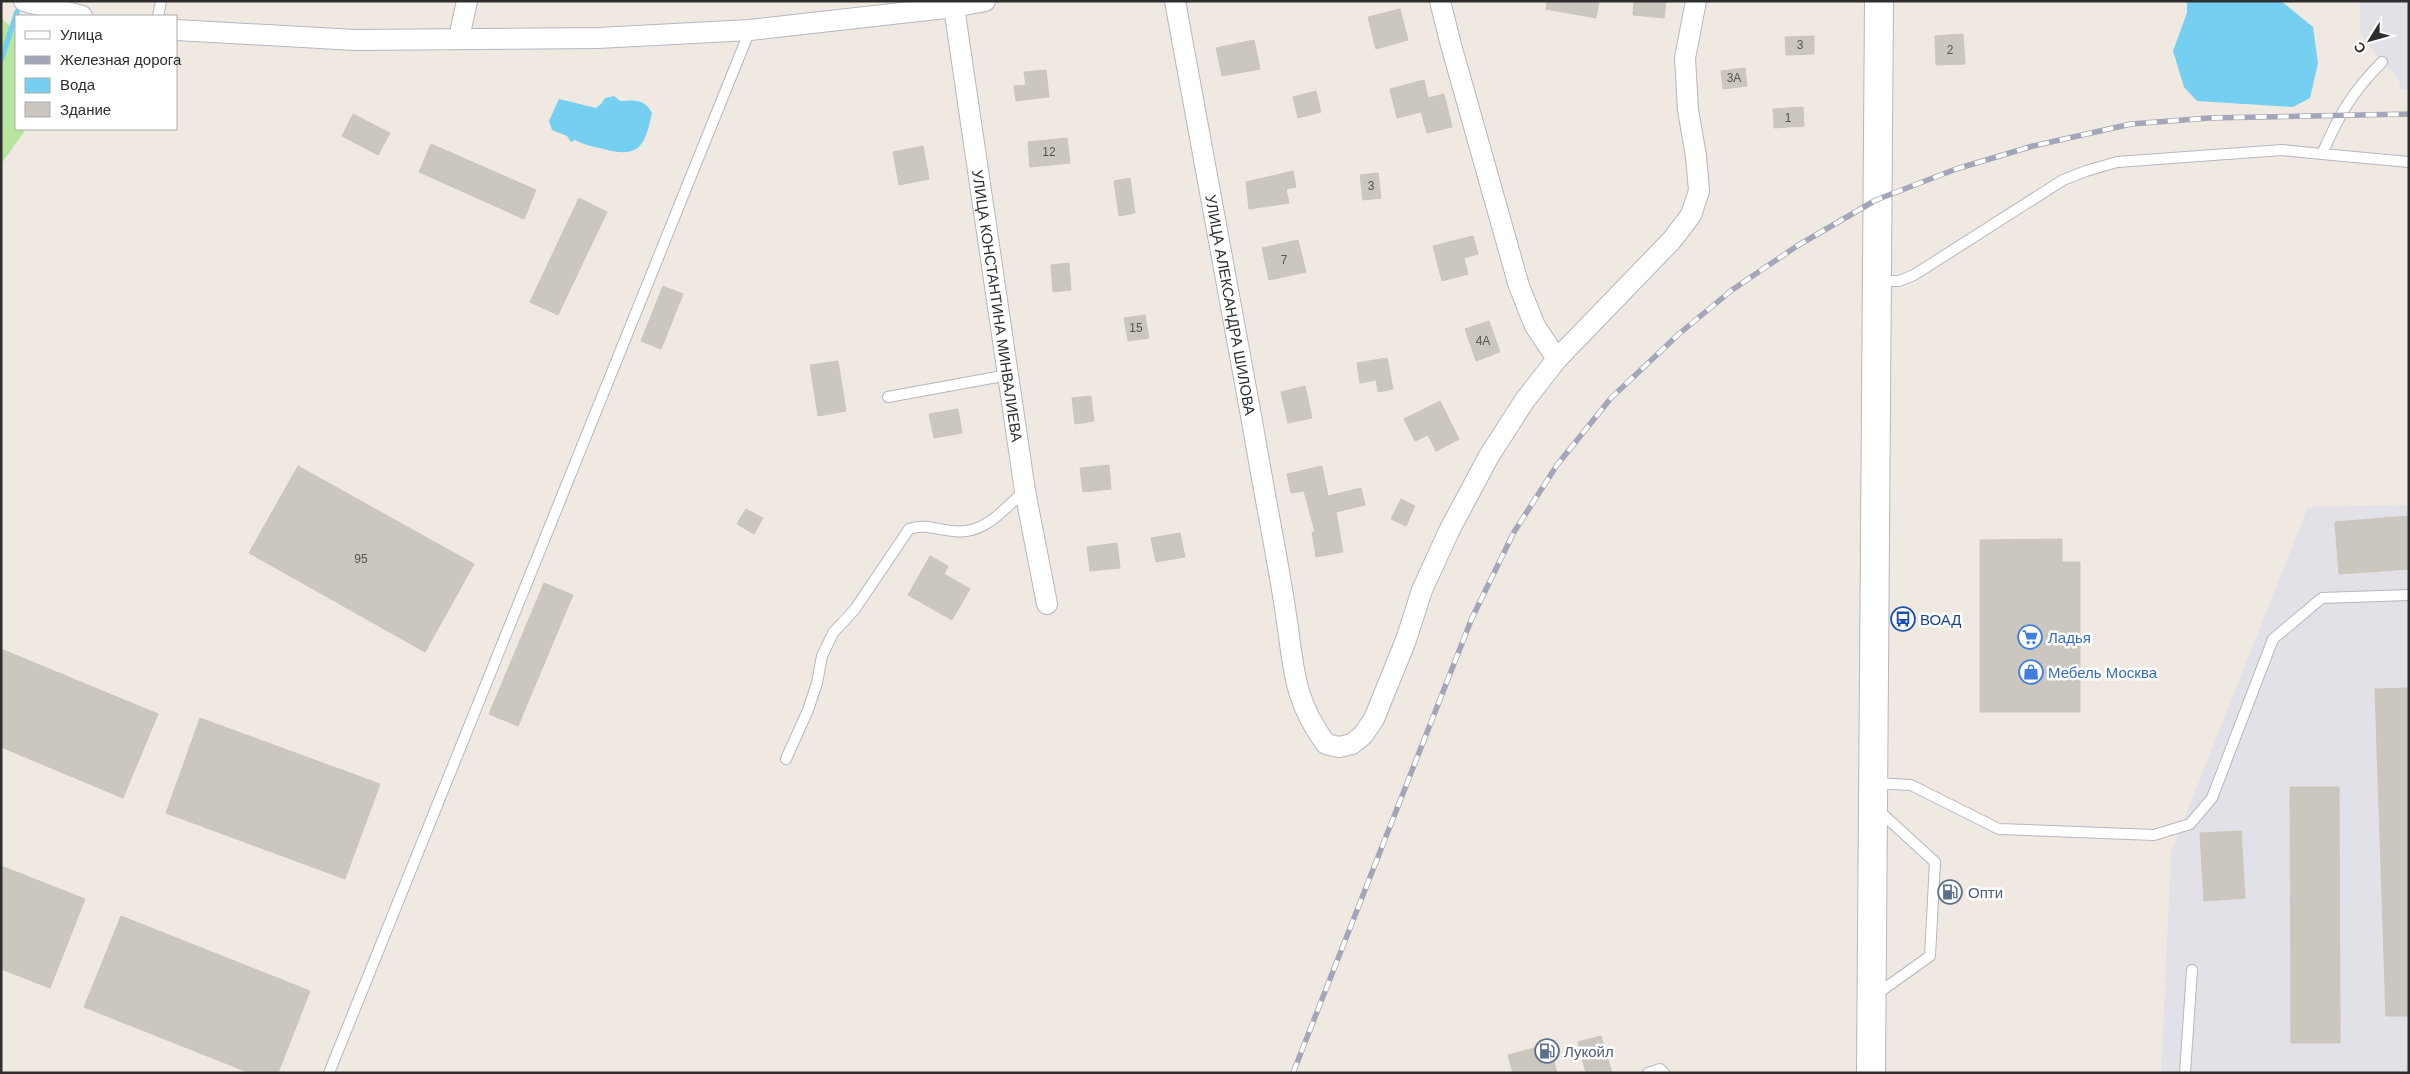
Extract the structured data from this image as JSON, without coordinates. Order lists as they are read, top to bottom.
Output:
{
  "streets": {
    "street": ["УЛИЦА АЛЕКСАНДРА ШИЛОВА", "УЛИЦА КОНСТАНТИНА МИНВАЛИЕВА"]
  },
  "places": {
    "bus stop": ["ВОАД"],
    "supermarket": ["Ладья"],
    "shop": ["Мебель Москва"],
    "fuel station": ["Опти", "Лукойл"]
  },
  "house_numbers": [
    "3",
    "2",
    "3А",
    "1",
    "12",
    "3",
    "7",
    "15",
    "4А",
    "95"
  ],
  "legend": [
    "Улица",
    "Железная дорога",
    "Вода",
    "Здание"
  ],
  "north": "bottom left"
}
